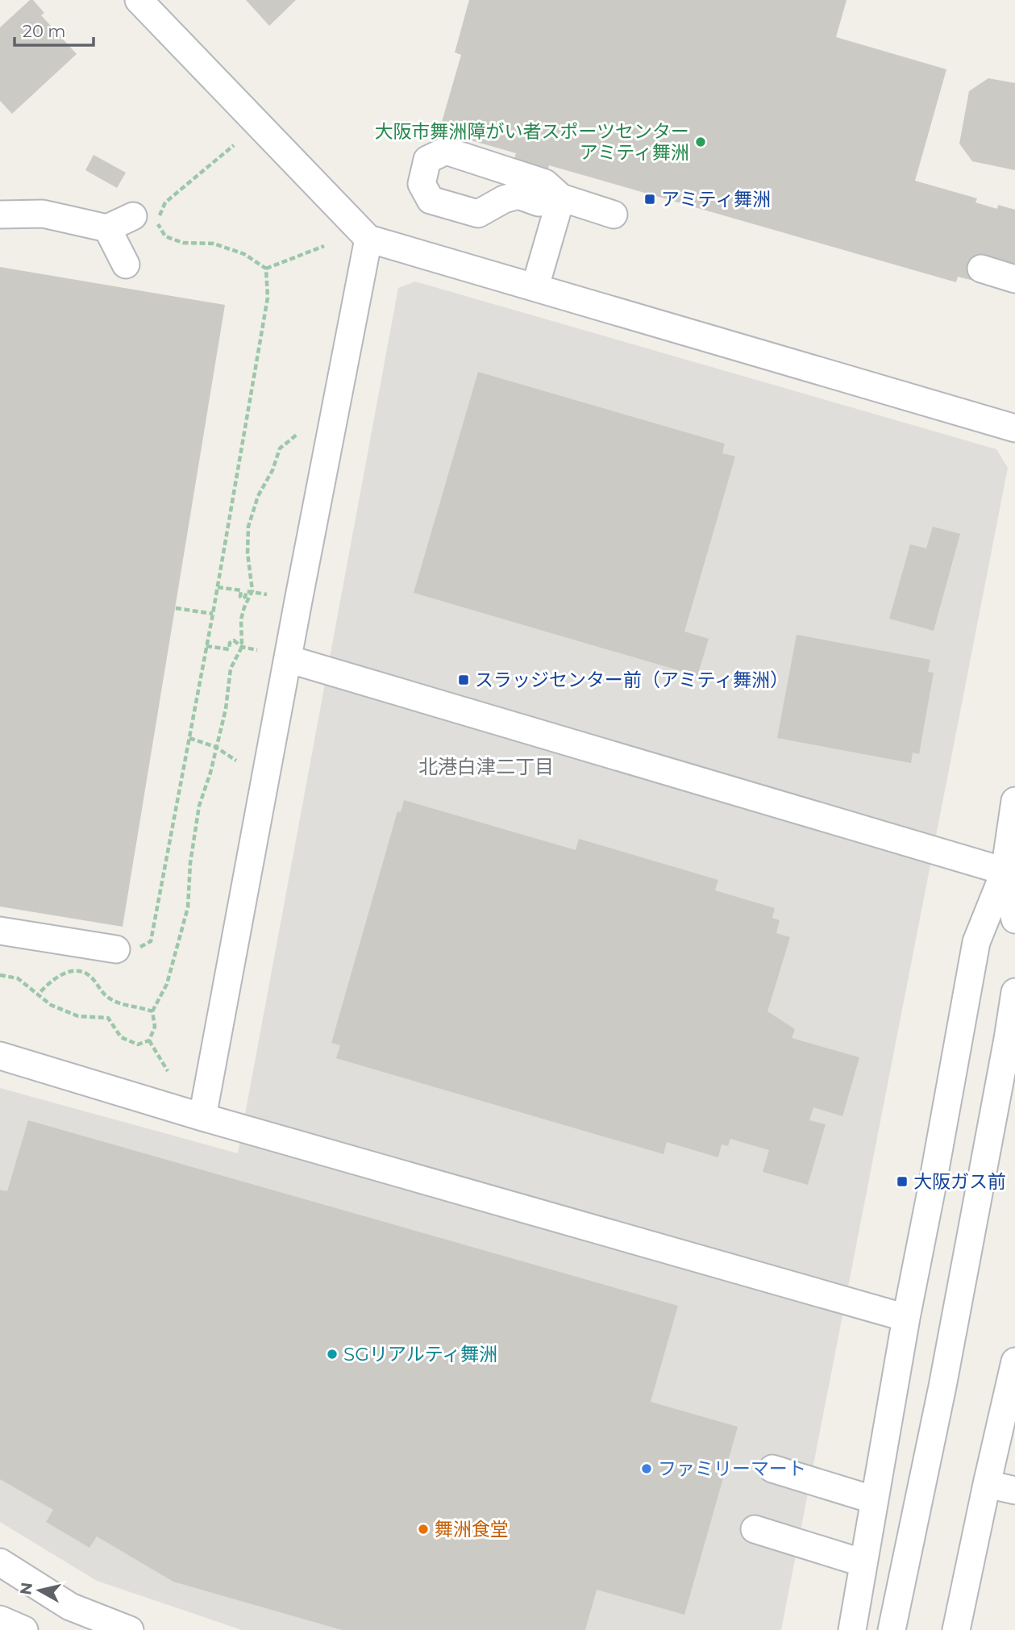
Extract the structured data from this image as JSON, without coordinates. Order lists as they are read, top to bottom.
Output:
{
  "districts": ["北港白津二丁目"],
  "places": {
    "other": [
      "大阪市舞洲障がい者スポーツセンター アミティ舞洲",
      "SGリアルティ舞洲",
      "ファミリーマート",
      "舞洲食堂"
    ],
    "transit": ["アミティ舞洲", "スラッジセンター前（アミティ舞洲）", "大阪ガス前"]
  },
  "scale_bar": "20 m",
  "north": "left"
}
